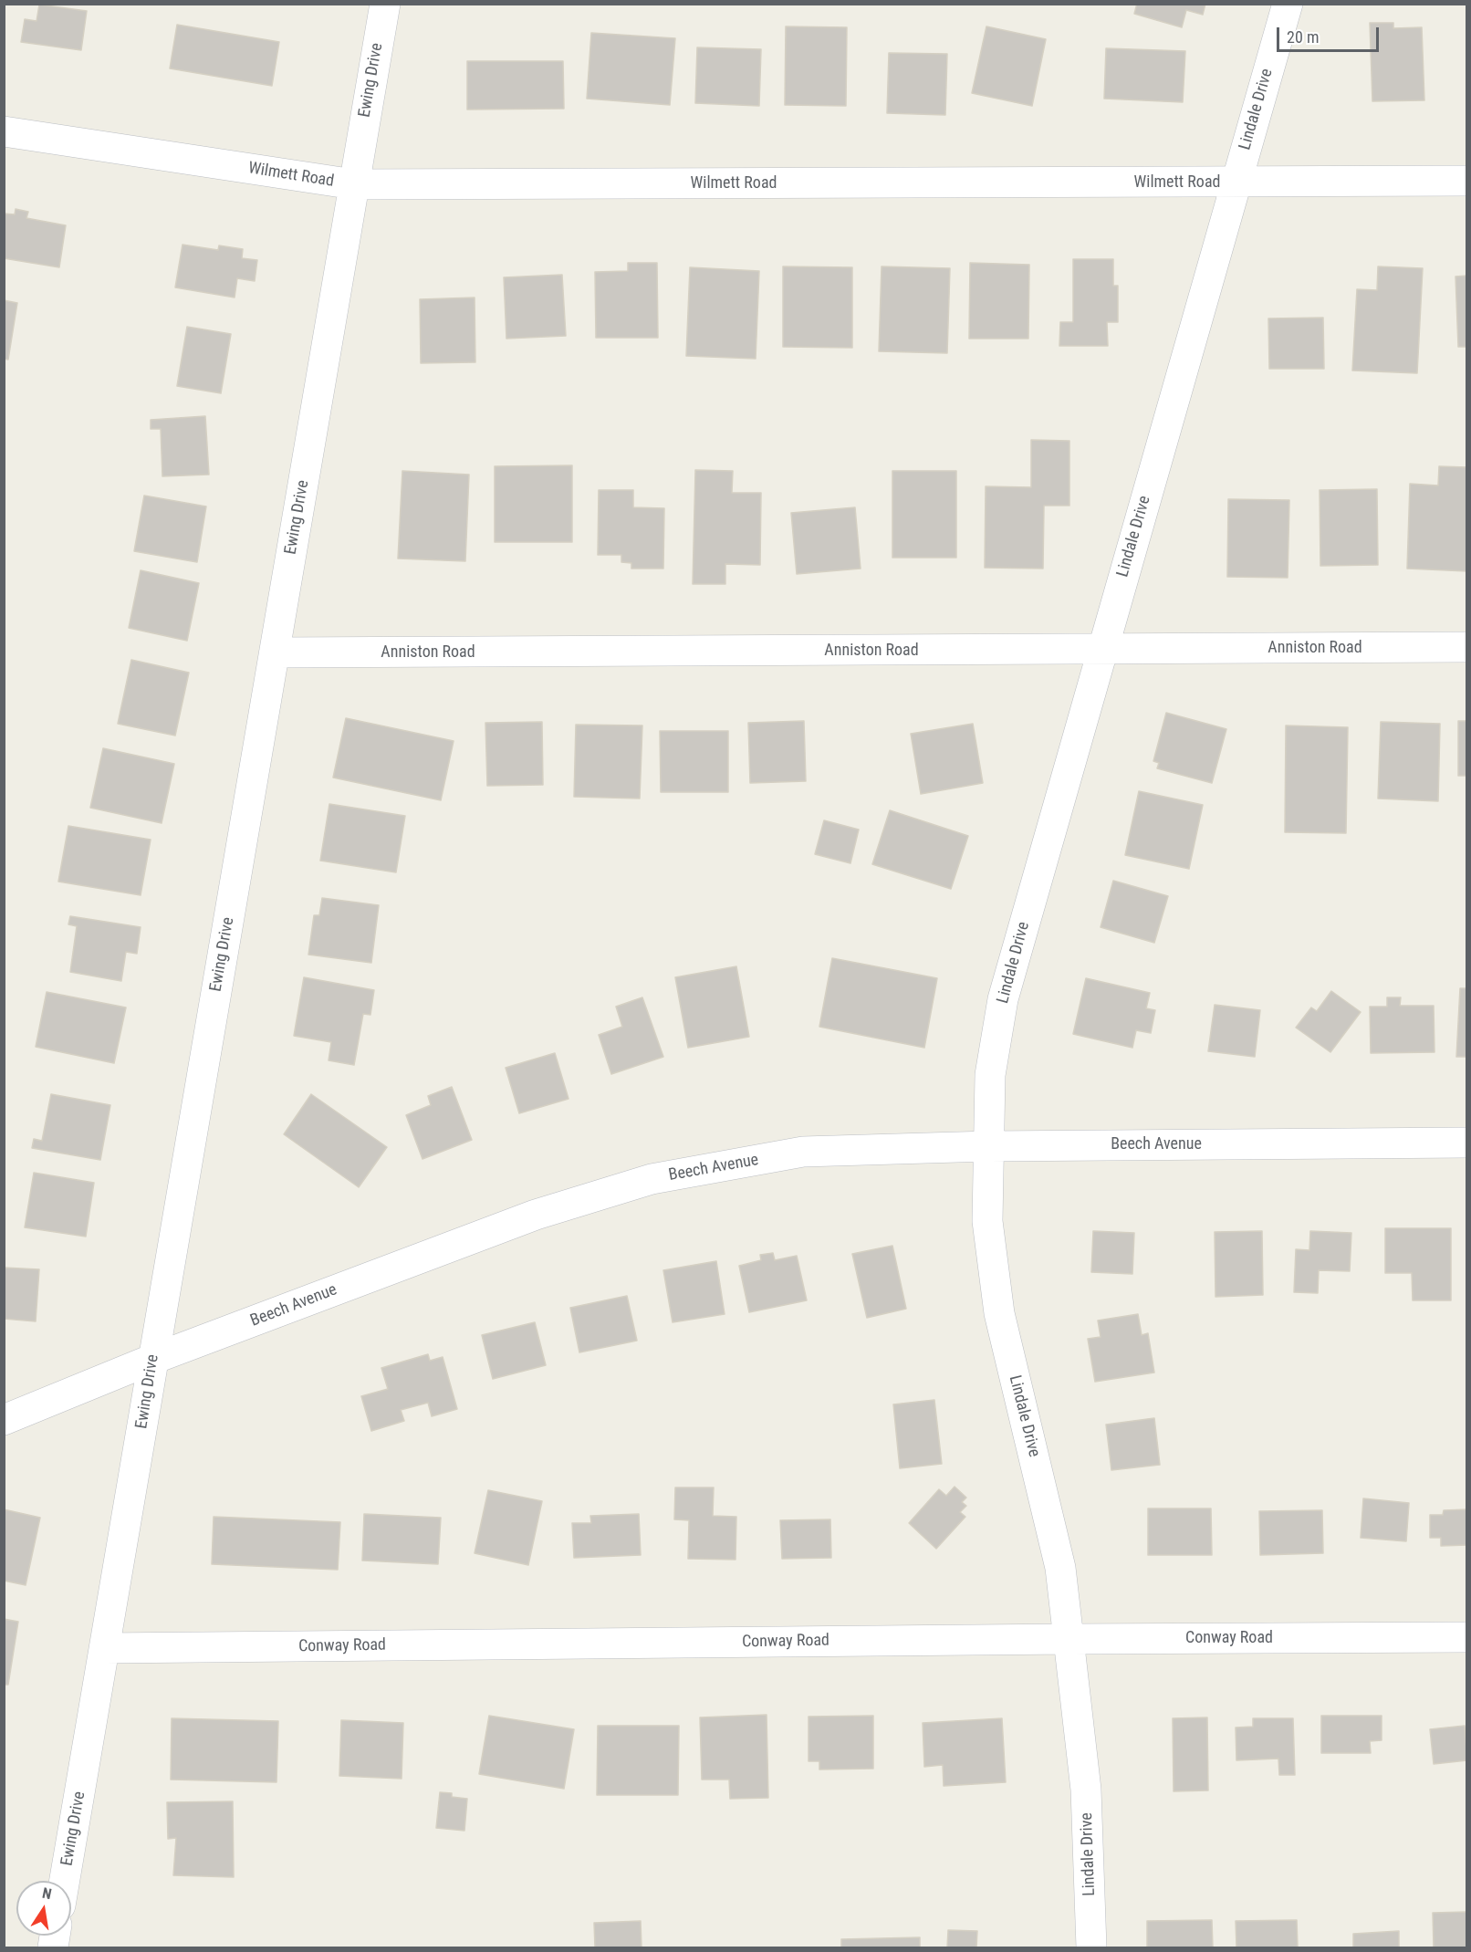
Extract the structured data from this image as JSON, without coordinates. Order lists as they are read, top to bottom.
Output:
{
  "streets": {
    "street": [
      "Ewing Drive",
      "Lindale Drive",
      "Wilmett Road",
      "Anniston Road",
      "Beech Avenue",
      "Conway Road"
    ]
  },
  "crossings": [
    ["Ewing Drive", "Wilmett Road"],
    ["Ewing Drive", "Anniston Road"],
    ["Ewing Drive", "Beech Avenue"],
    ["Ewing Drive", "Conway Road"],
    ["Lindale Drive", "Wilmett Road"],
    ["Lindale Drive", "Anniston Road"],
    ["Lindale Drive", "Beech Avenue"],
    ["Lindale Drive", "Conway Road"]
  ],
  "scale_bar": "20 m",
  "north": "top"
}
